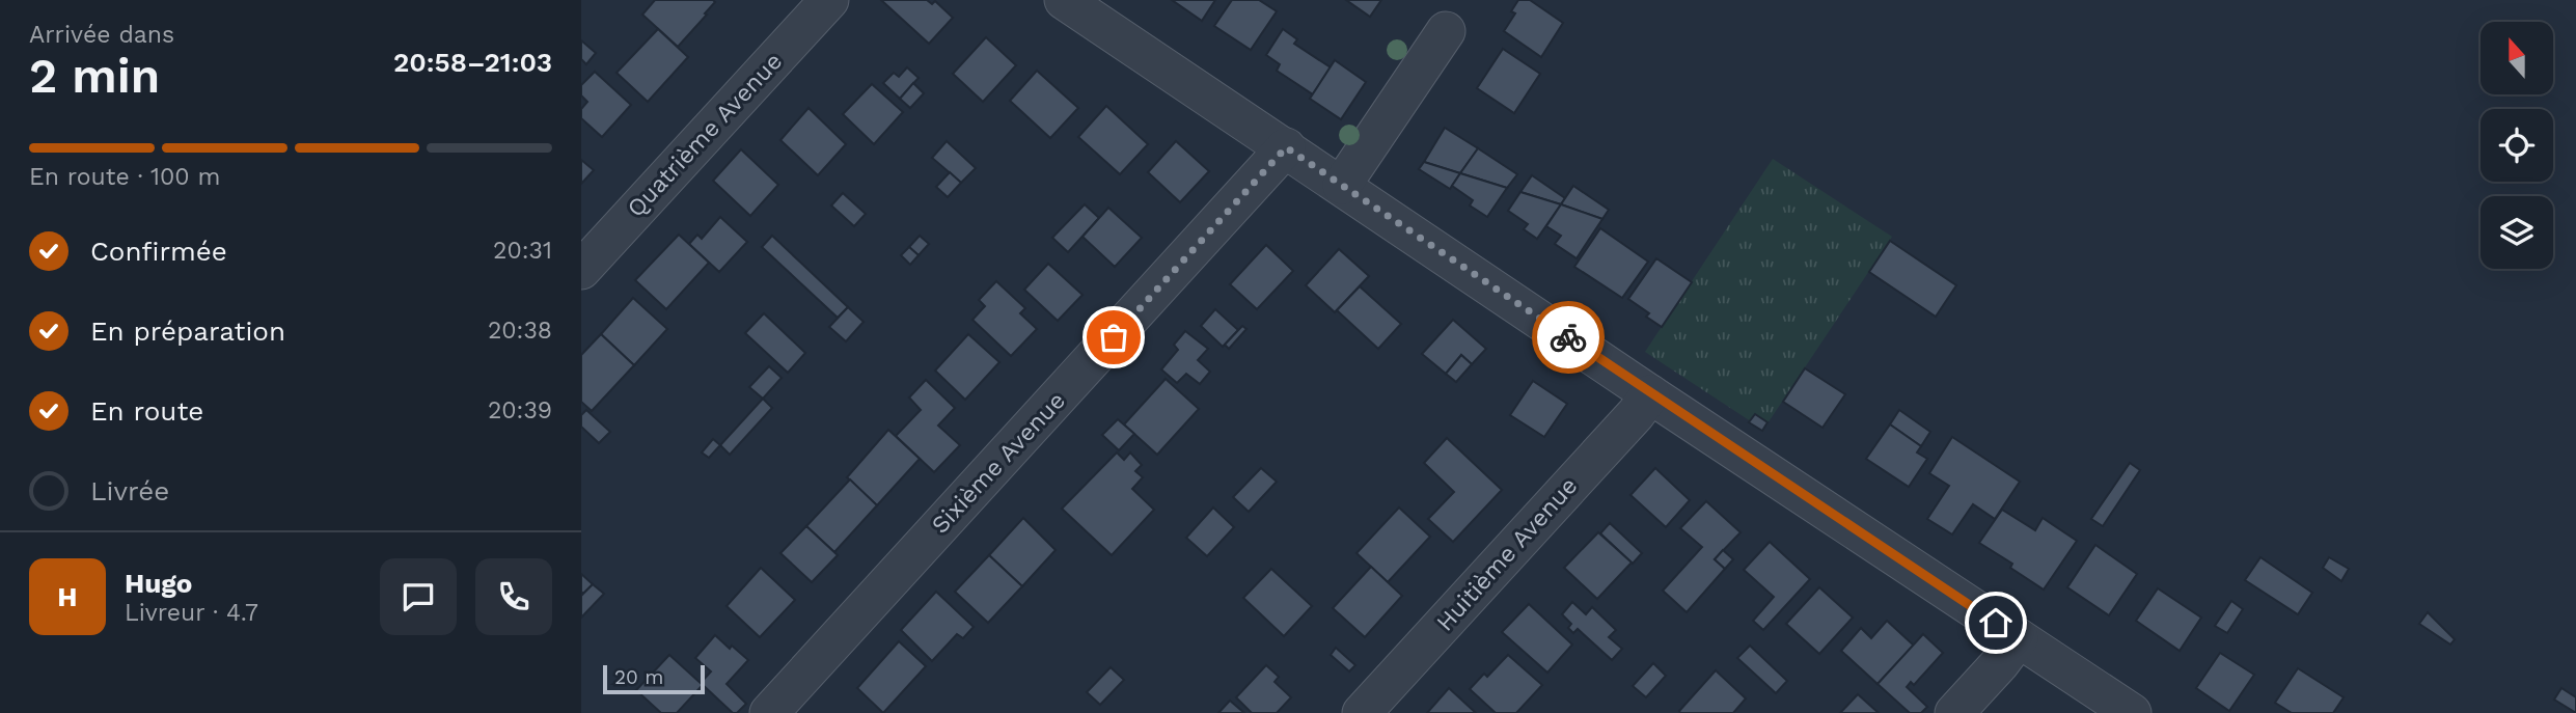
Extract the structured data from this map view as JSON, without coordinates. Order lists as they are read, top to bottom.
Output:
{
  "streets": {
    "street": ["Quatrième Avenue", "Sixième Avenue", "Huitième Avenue"]
  },
  "scale_bar": "20 m",
  "north": "top",
  "page": {
    "heading": ["2 min", "Arrivée dans", "20:58–21:03"],
    "panel": ["Hugo", "Livreur · 4.7"],
    "bar": "En route · 100 m",
    "list": [
      ["Confirmée", "20:31"],
      ["En préparation", "20:38"],
      ["En route", "20:39"],
      "Livrée"
    ],
    "round": "H",
    "scale": "20 m"
  }
}
